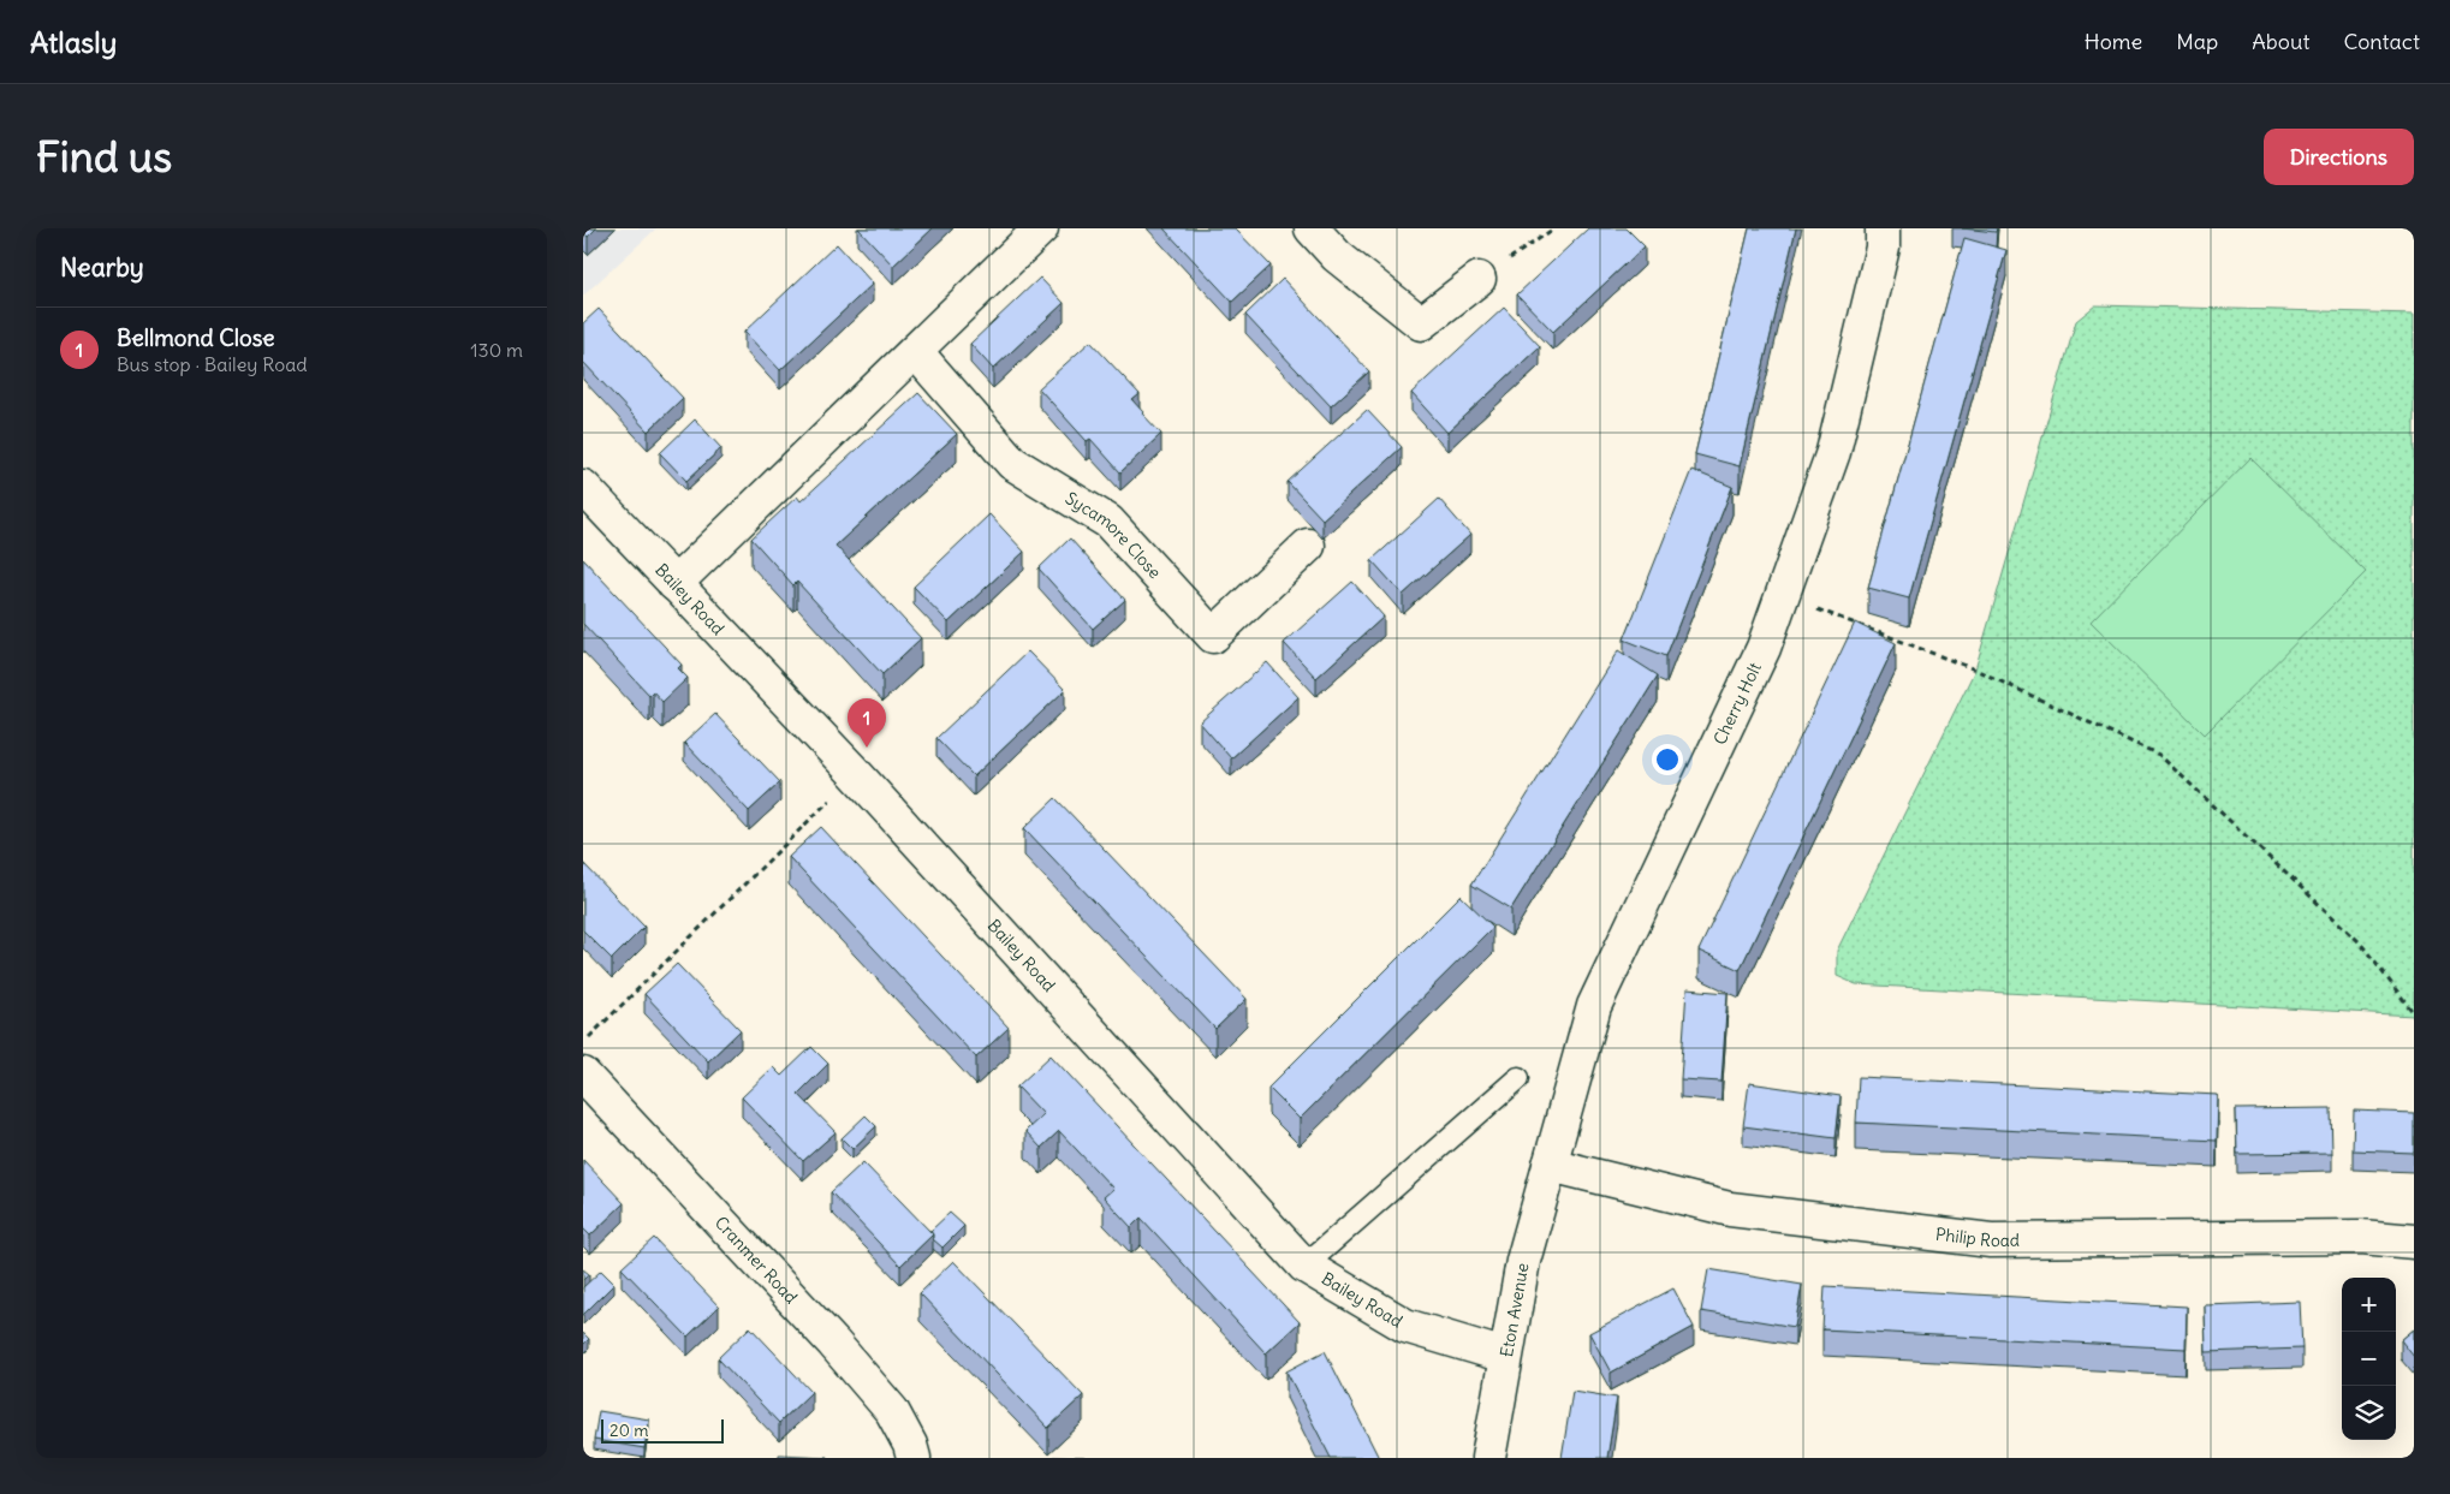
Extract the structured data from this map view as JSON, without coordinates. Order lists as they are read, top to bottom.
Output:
{
  "streets": {
    "street": [
      "Sycamore Close",
      "Bailey Road",
      "Cherry Holt",
      "Philip Road",
      "Cranmer Road",
      "Eton Avenue"
    ]
  },
  "crossings": [
    ["Bailey Road", "Eton Avenue"],
    ["Cherry Holt", "Philip Road"],
    ["Cherry Holt", "Eton Avenue"],
    ["Philip Road", "Eton Avenue"]
  ],
  "scale_bar": "20 m",
  "page": {
    "header": "Atlasly",
    "nav": [
      "Home",
      "Map",
      "About",
      "Contact"
    ],
    "buttons": "Directions",
    "title": "Find us",
    "heading": "Nearby",
    "list": [
      {
        "mark": "1",
        "name": "Bellmond Close",
        "note": "Bus stop · Bailey Road",
        "value": "130 m"
      }
    ],
    "pins": "1",
    "map_buttons": ["+", "−"],
    "scale": "20 m"
  }
}
